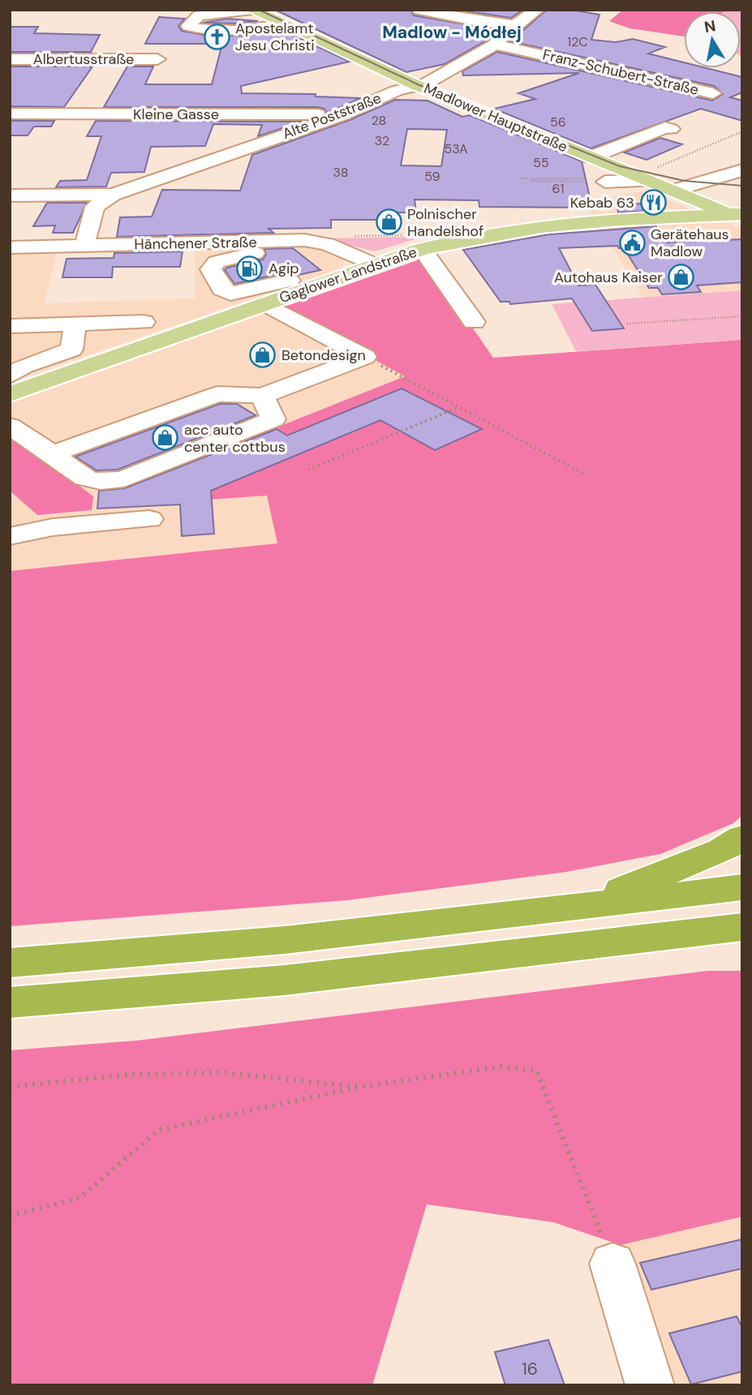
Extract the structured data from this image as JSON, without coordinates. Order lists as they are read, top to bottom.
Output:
{
  "streets": {
    "main road": ["Madlower Hauptstraße", "Gaglower Landstraße"],
    "street": [
      "Albertusstraße",
      "Franz-Schubert-Straße",
      "Kleine Gasse",
      "Alte Poststraße",
      "Hänchener Straße"
    ]
  },
  "crossings": [
    ["Franz-Schubert-Straße", "Alte Poststraße"],
    ["Kleine Gasse", "Alte Poststraße"],
    ["Alte Poststraße", "Madlower Hauptstraße"],
    ["Alte Poststraße", "Hänchener Straße"],
    ["Madlower Hauptstraße", "Gaglower Landstraße"],
    ["Hänchener Straße", "Gaglower Landstraße"]
  ],
  "districts": ["Madlow - Módłej"],
  "places": {
    "church": ["Apostelamt Jesu Christi"],
    "restaurant": ["Kebab 63"],
    "shop": [
      "Polnischer Handelshof",
      "Autohaus Kaiser",
      "Betondesign",
      "acc auto center cottbus"
    ],
    "public building": ["Gerätehaus Madlow"],
    "fuel station": ["Agip"]
  },
  "house_numbers": [
    "12C",
    "28",
    "56",
    "32",
    "53A",
    "55",
    "38",
    "59",
    "61",
    "16"
  ],
  "north": "top"
}
